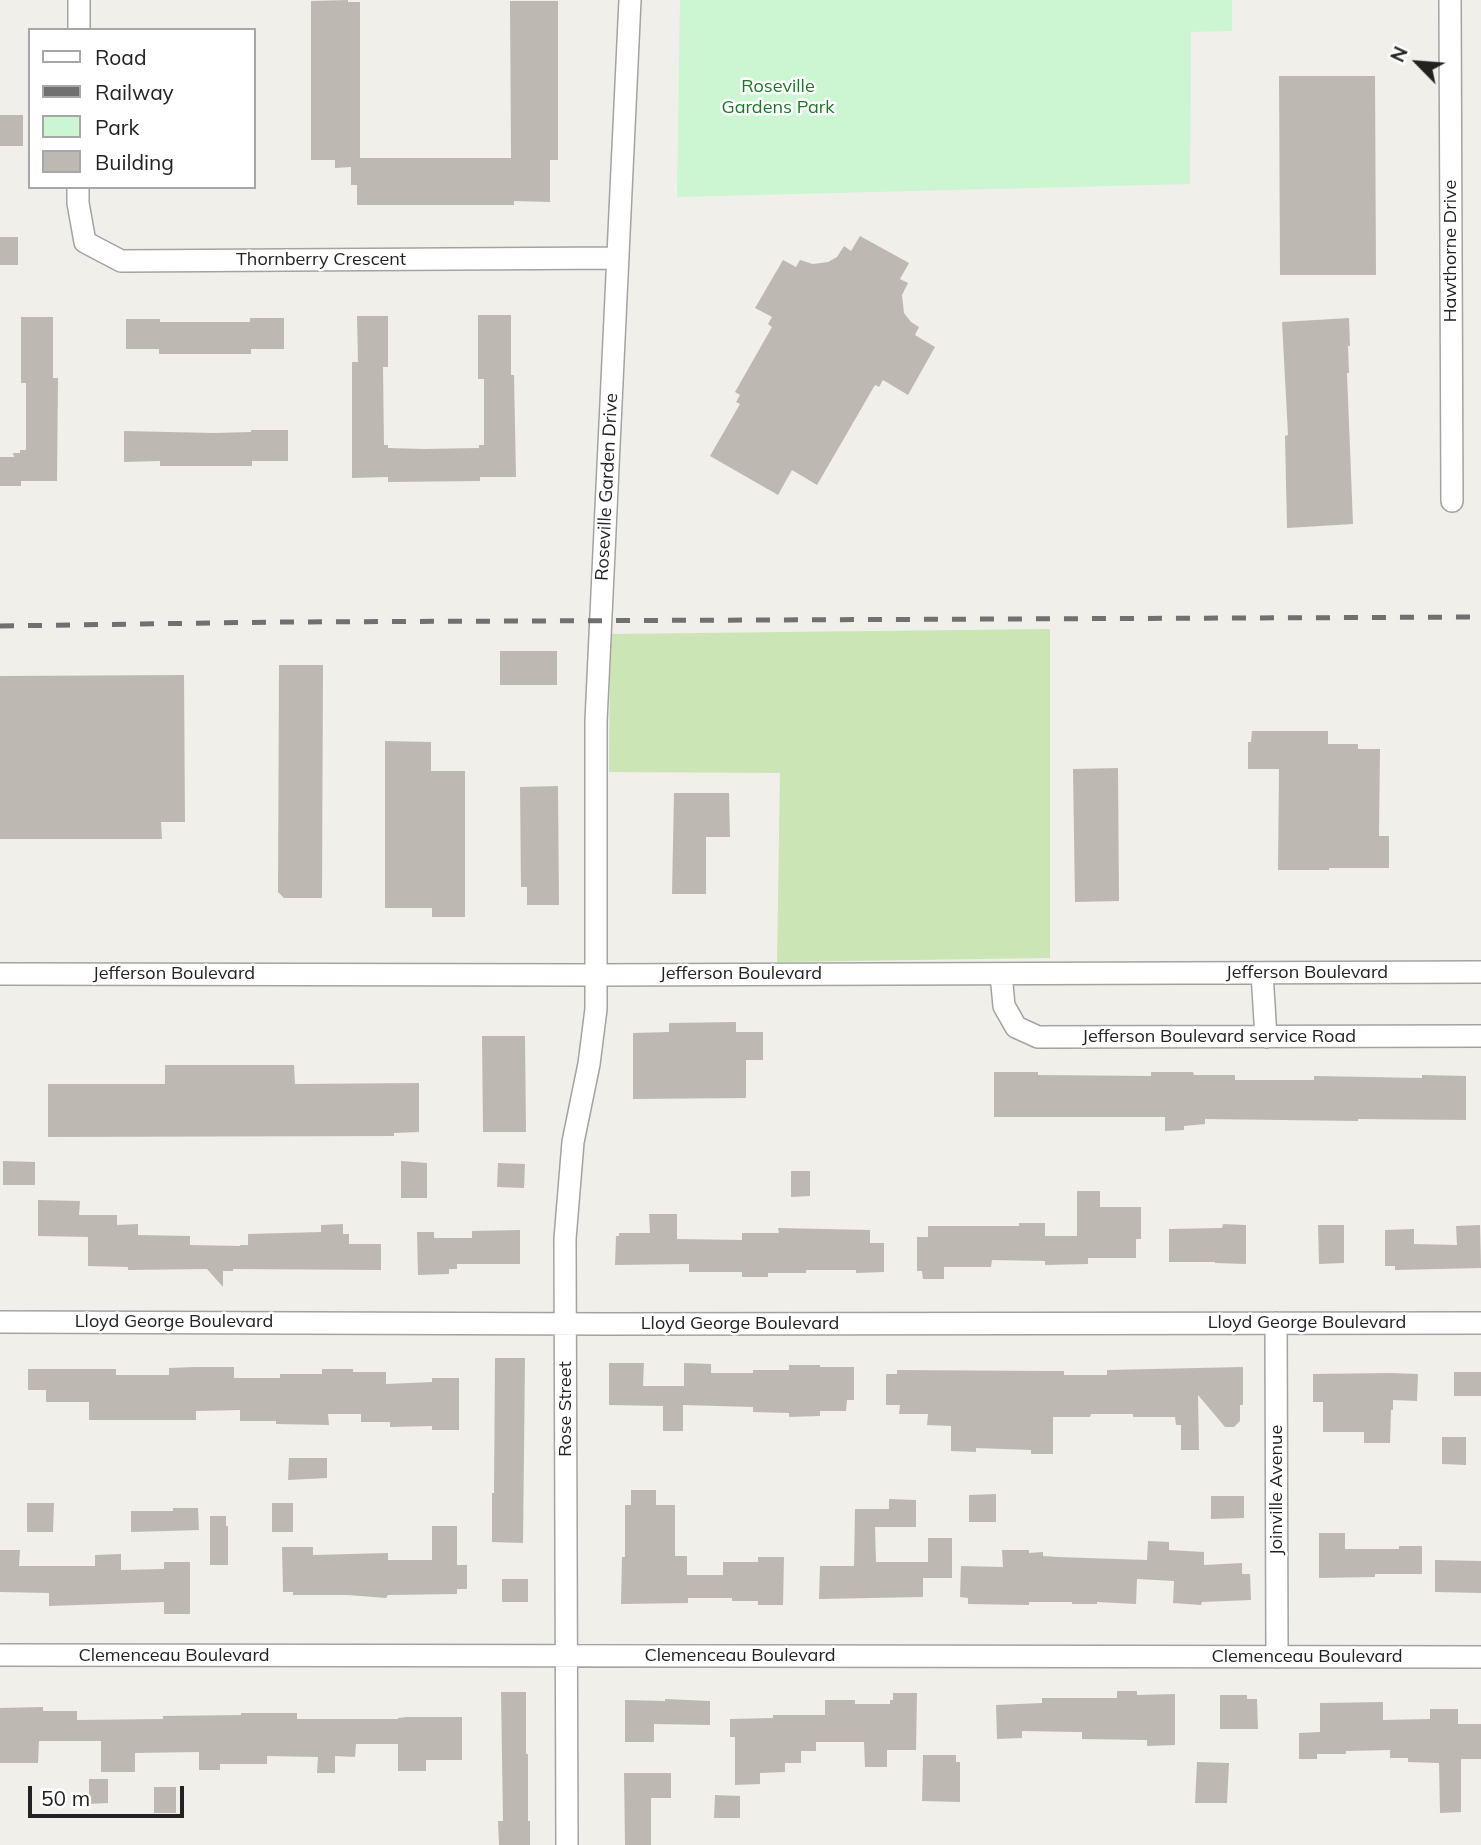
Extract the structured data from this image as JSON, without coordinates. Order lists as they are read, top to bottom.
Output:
{
  "streets": {
    "street": [
      "Hawthorne Drive",
      "Thornberry Crescent",
      "Roseville Garden Drive",
      "Jefferson Boulevard",
      "Jefferson Boulevard service Road",
      "Lloyd George Boulevard",
      "Rose Street",
      "Joinville Avenue",
      "Clemenceau Boulevard"
    ]
  },
  "crossings": [
    ["Thornberry Crescent", "Roseville Garden Drive"],
    ["Roseville Garden Drive", "Jefferson Boulevard"],
    ["Roseville Garden Drive", "Rose Street"],
    ["Jefferson Boulevard", "Jefferson Boulevard service Road"],
    ["Jefferson Boulevard", "Rose Street"],
    ["Lloyd George Boulevard", "Rose Street"],
    ["Lloyd George Boulevard", "Joinville Avenue"],
    ["Rose Street", "Clemenceau Boulevard"],
    ["Joinville Avenue", "Clemenceau Boulevard"]
  ],
  "parks": ["Roseville Gardens Park"],
  "legend": [
    "Road",
    "Railway",
    "Park",
    "Building"
  ],
  "scale_bar": "50 m",
  "north": "top left"
}
